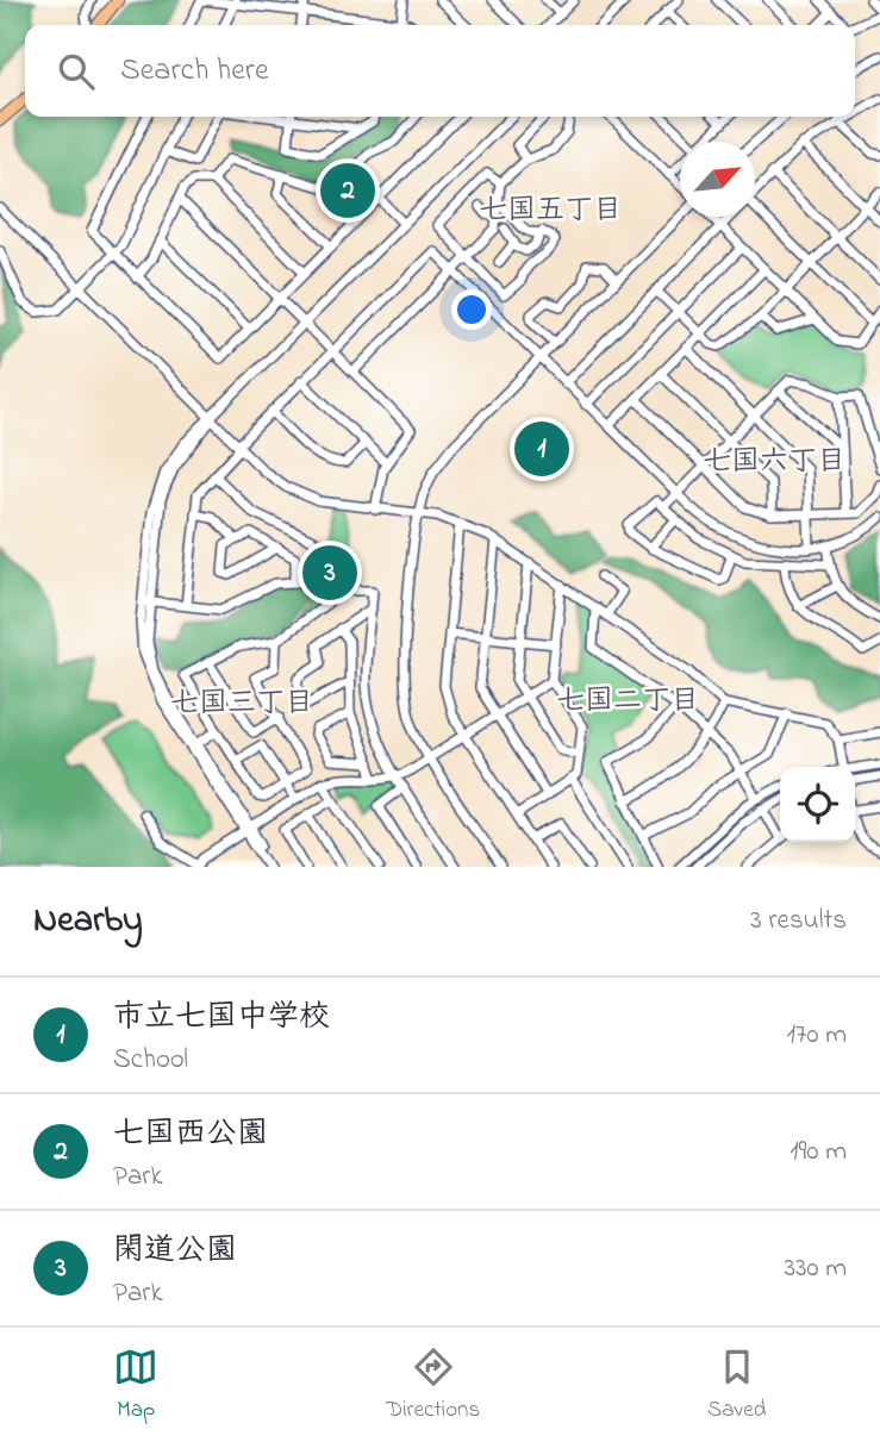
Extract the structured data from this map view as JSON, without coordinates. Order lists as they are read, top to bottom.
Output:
{
  "districts": [
    "七国五丁目",
    "七国六丁目",
    "七国二丁目",
    "七国三丁目"
  ],
  "north": "top right",
  "page": {
    "search": "Search here",
    "pins": ["2", "1", "3"],
    "heading": ["Nearby", "3 results"],
    "list": [
      {
        "mark": "1",
        "name": "市立七国中学校",
        "note": "School",
        "value": "170 m"
      },
      {
        "mark": "2",
        "name": "七国西公園",
        "note": "Park",
        "value": "190 m"
      },
      {
        "mark": "3",
        "name": "閑道公園",
        "note": "Park",
        "value": "330 m"
      }
    ],
    "nav": ["Map", "Directions", "Saved"]
  }
}
